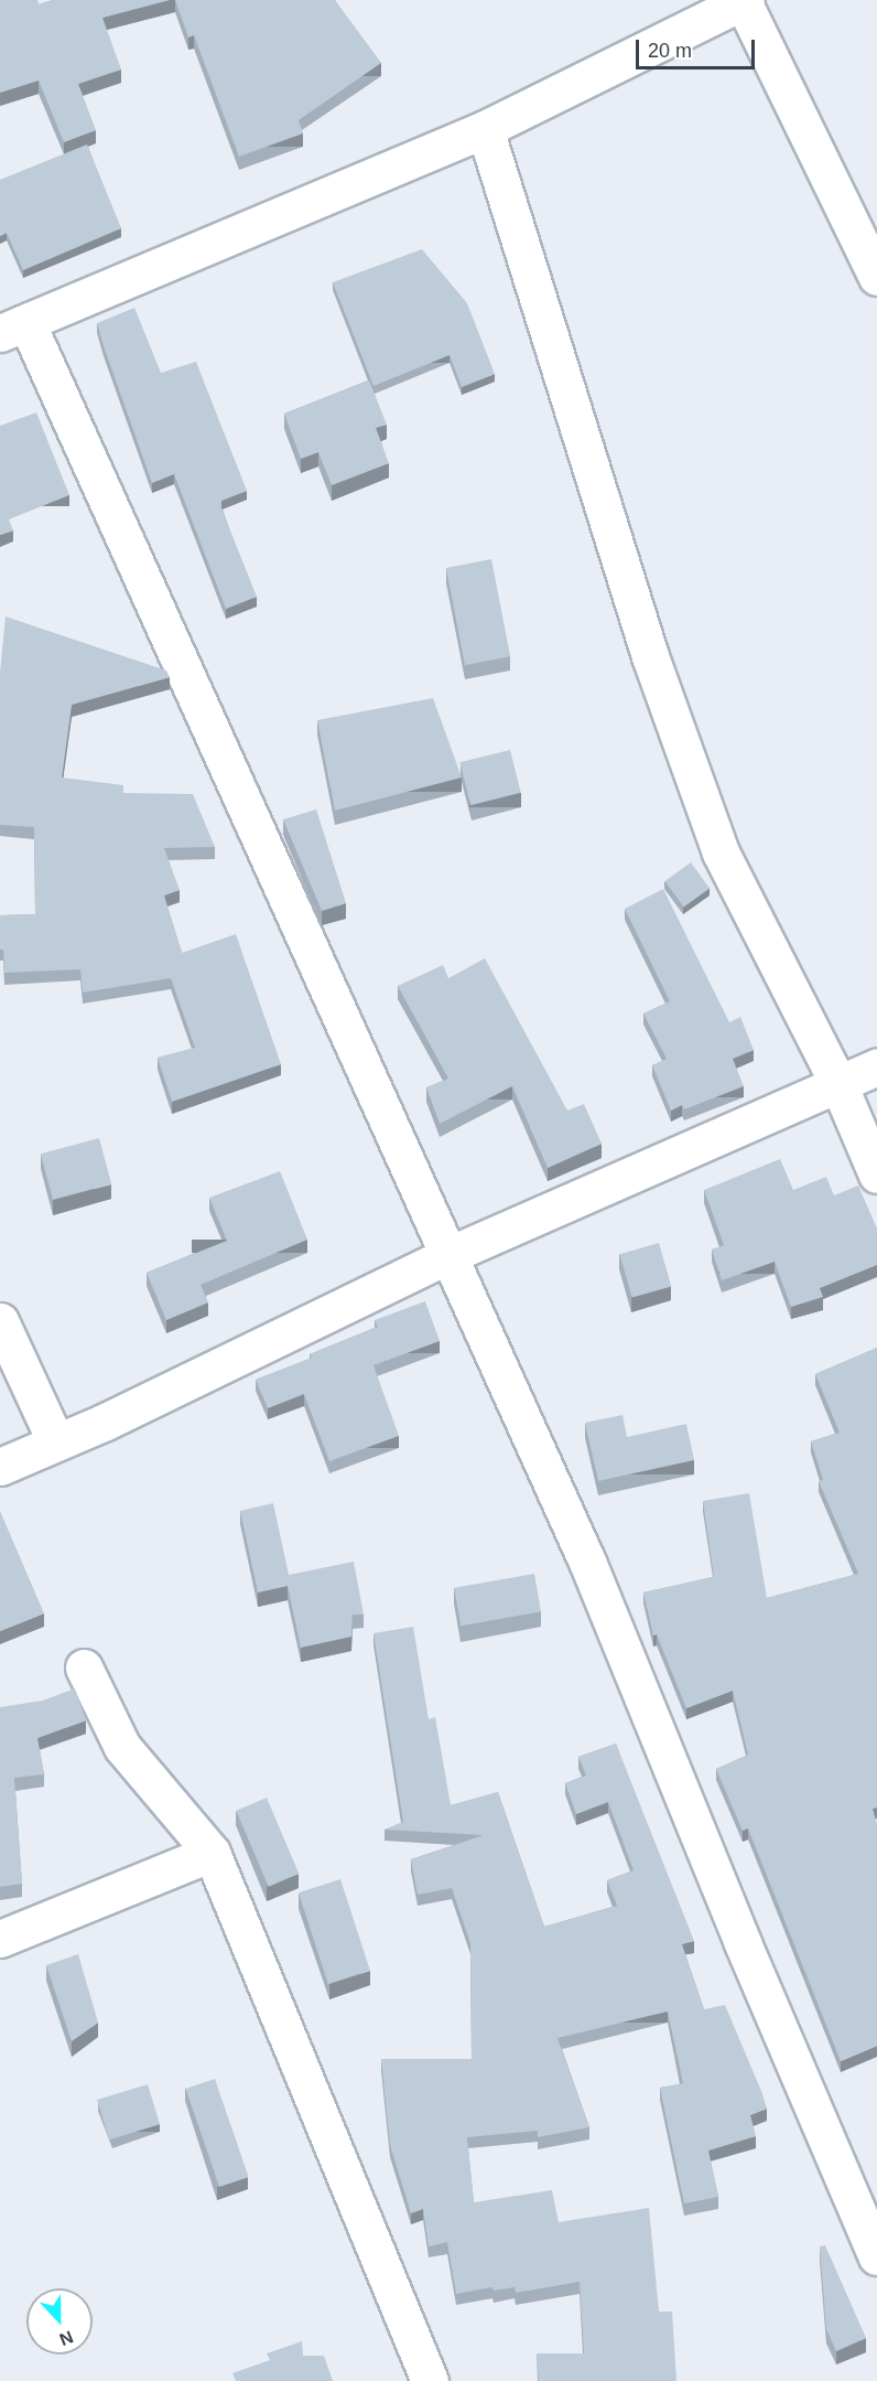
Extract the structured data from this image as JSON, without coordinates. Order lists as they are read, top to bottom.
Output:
{
  "scale_bar": "20 m",
  "north": "bottom"
}
